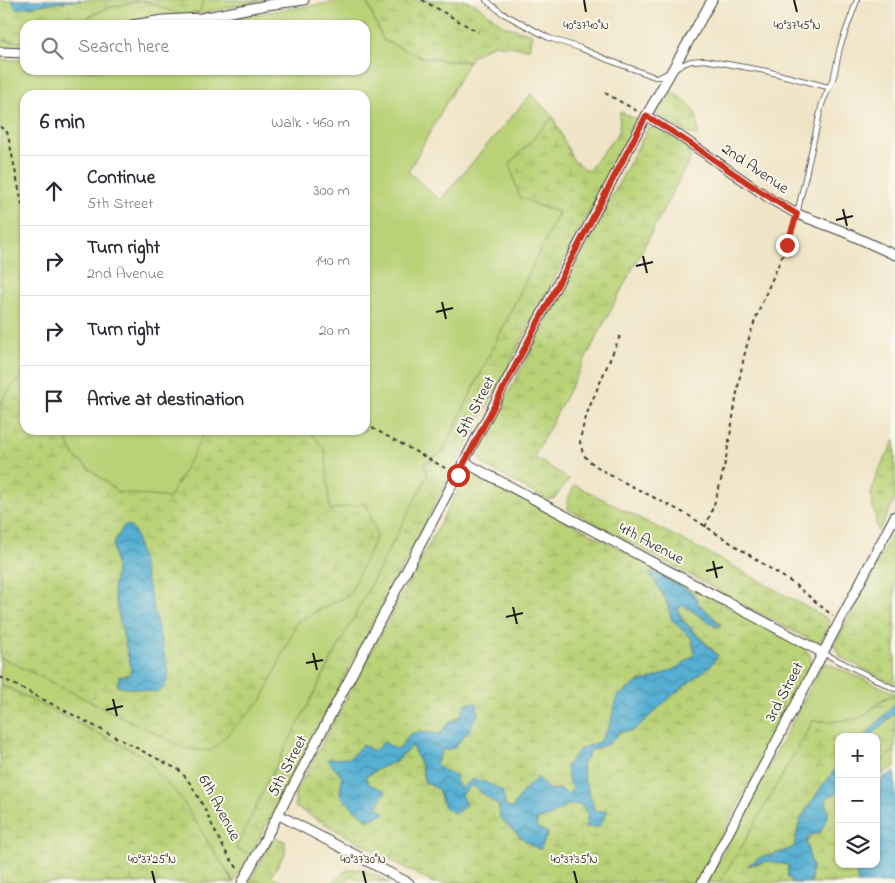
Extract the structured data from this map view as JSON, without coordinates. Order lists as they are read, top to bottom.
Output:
{
  "streets": {
    "street": [
      "2nd Avenue",
      "5th Street",
      "4th Avenue",
      "3rd Street"
    ],
    "path": ["6th Avenue"]
  },
  "crossings": [
    ["2nd Avenue", "5th Street"],
    ["5th Street", "4th Avenue"],
    ["5th Street", "6th Avenue"],
    ["4th Avenue", "3rd Street"]
  ],
  "page": {
    "search": "Search here",
    "heading": ["6 min", "Walk · 460 m"],
    "list": [
      ["Continue", "5th Street", "300 m"],
      ["Turn right", "2nd Avenue", "140 m"],
      ["Turn right", "20 m"],
      "Arrive at destination"
    ],
    "map_buttons": ["+", "−"]
  },
  "coordinates": [
    "40°37'40\"N",
    "40°37'45\"N",
    "40°37'25\"N",
    "40°37'30\"N",
    "40°37'35\"N"
  ]
}
